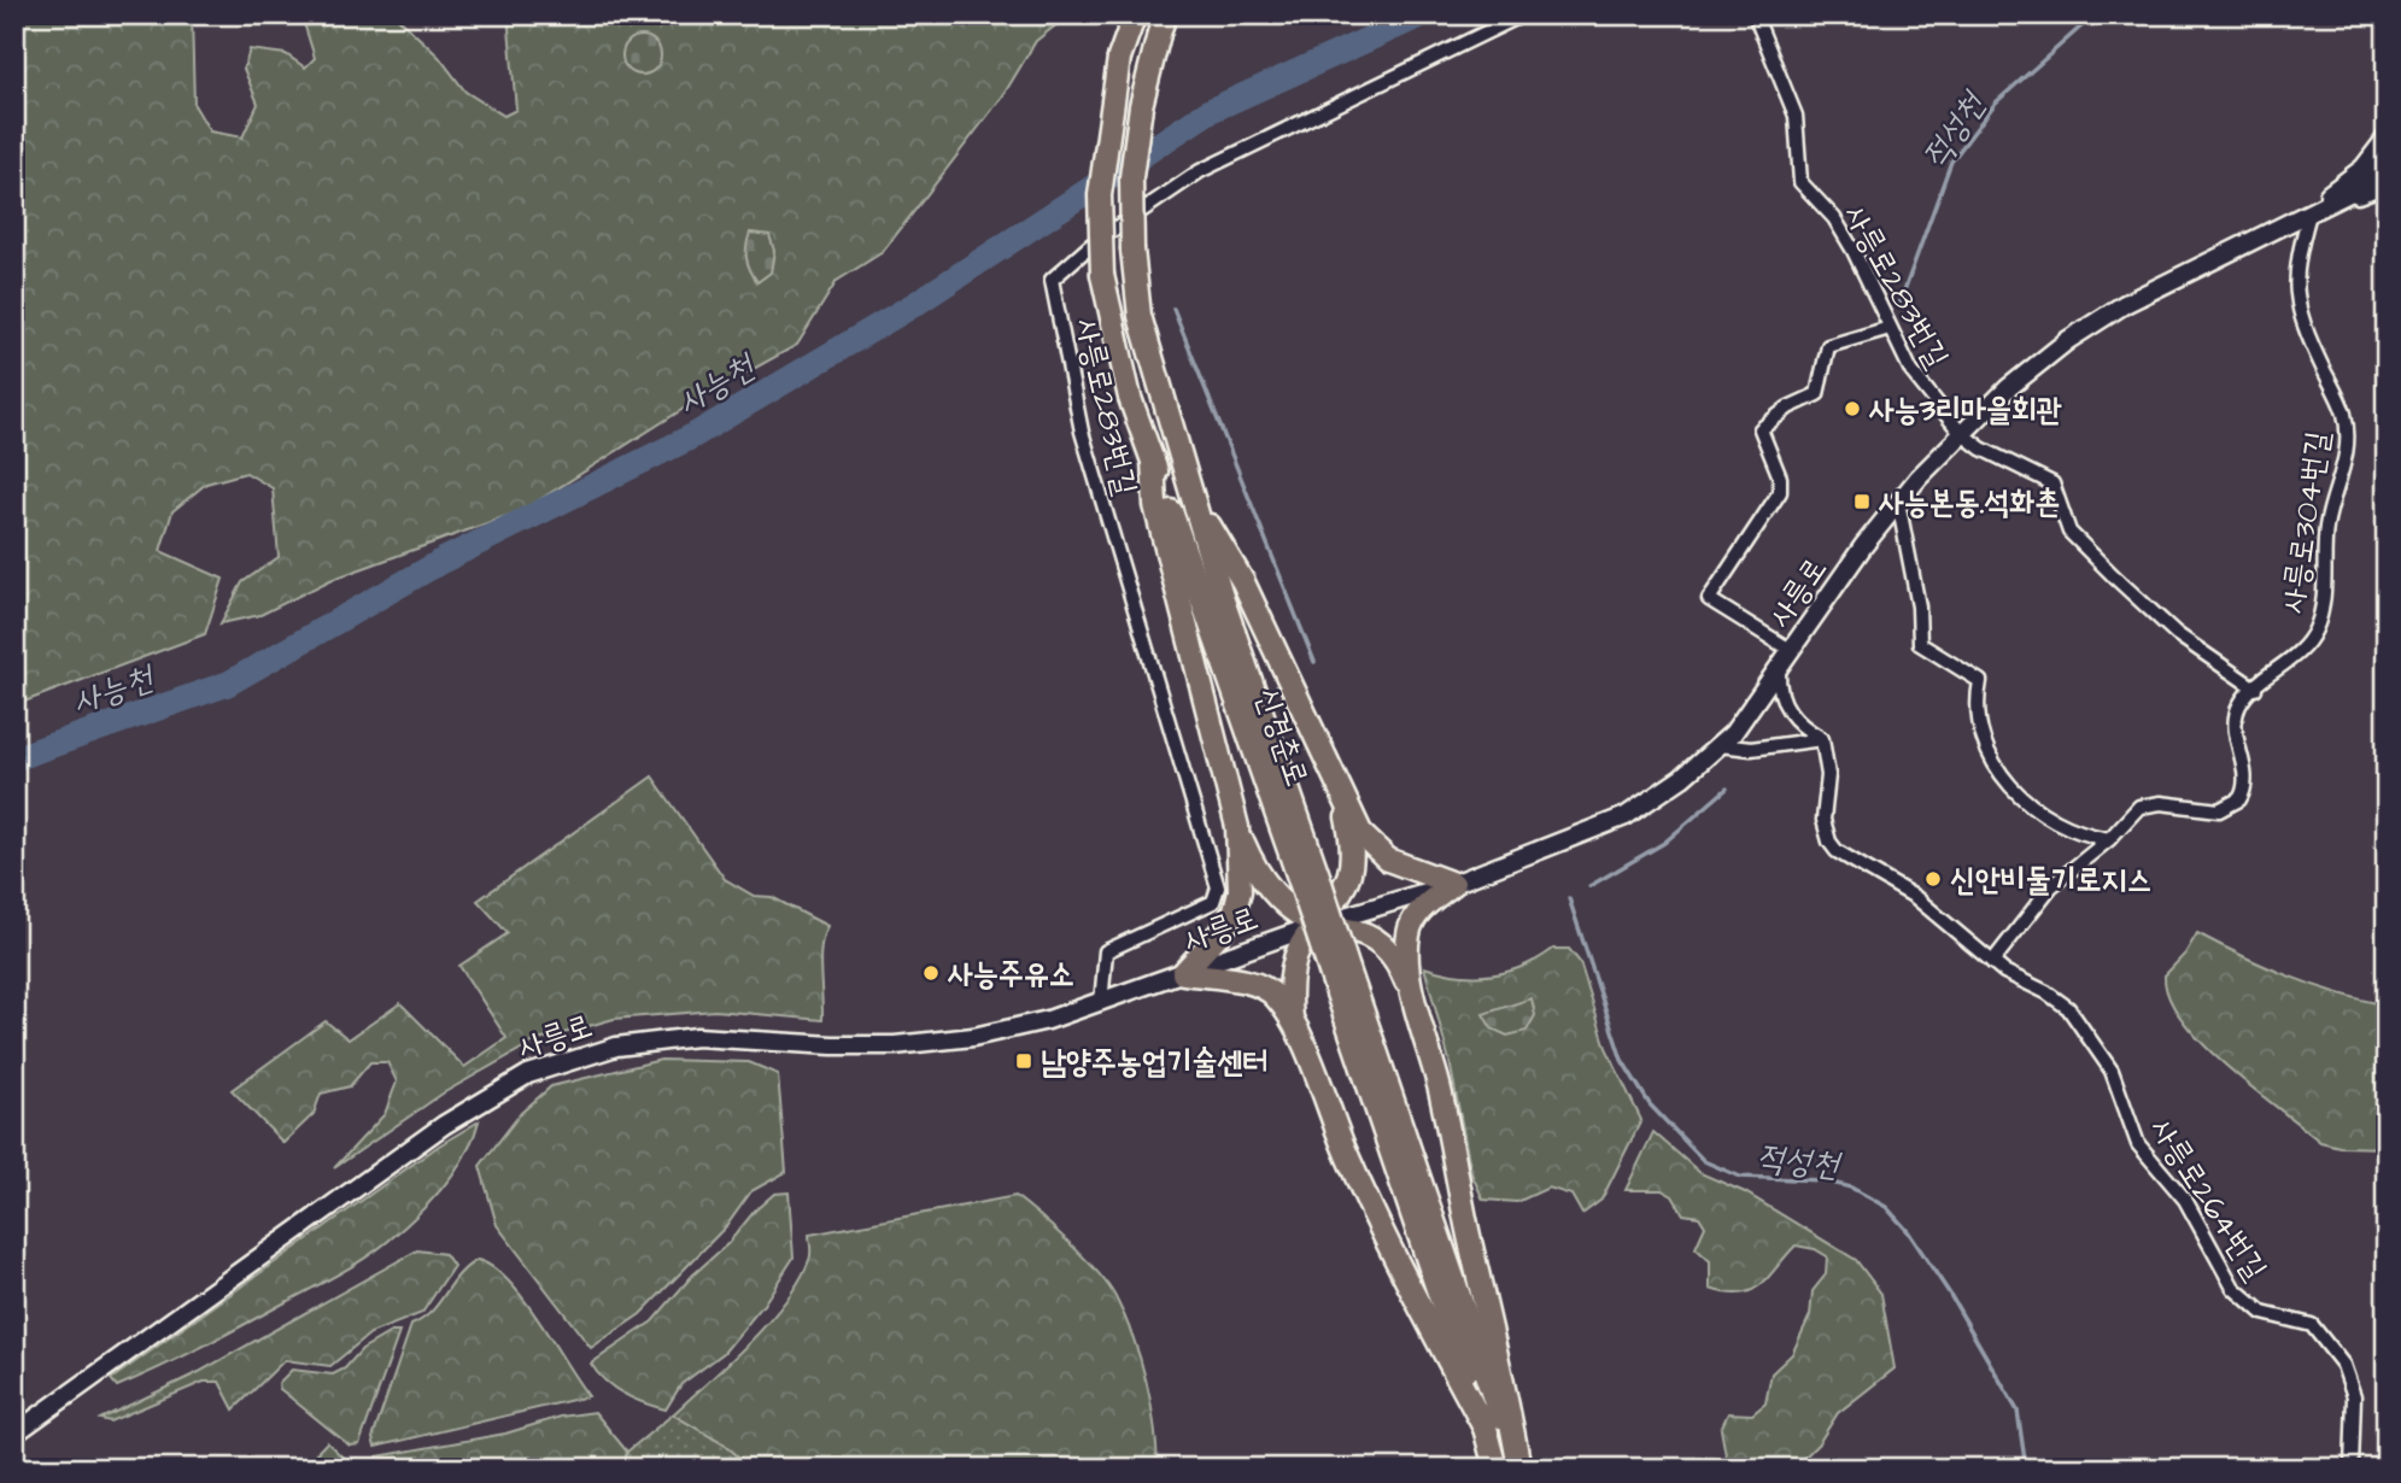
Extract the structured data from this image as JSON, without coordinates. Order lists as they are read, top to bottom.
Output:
{
  "streets": {
    "highway": ["신경춘로"],
    "street": [
      "사릉로283번길",
      "사릉로304번길",
      "사릉로",
      "사릉로264번길"
    ]
  },
  "crossings": [
    ["사릉로283번길", "사릉로304번길"],
    ["사릉로283번길", "사릉로"],
    ["사릉로304번길", "사릉로"],
    ["사릉로304번길", "사릉로264번길"]
  ],
  "water": ["적성천", "사능천"],
  "places": {
    "other": ["사능3리마을회관", "신안비둘기로지스", "사능주유소"],
    "transit": ["사능본동.석화촌", "남양주농업기술센터"]
  }
}
